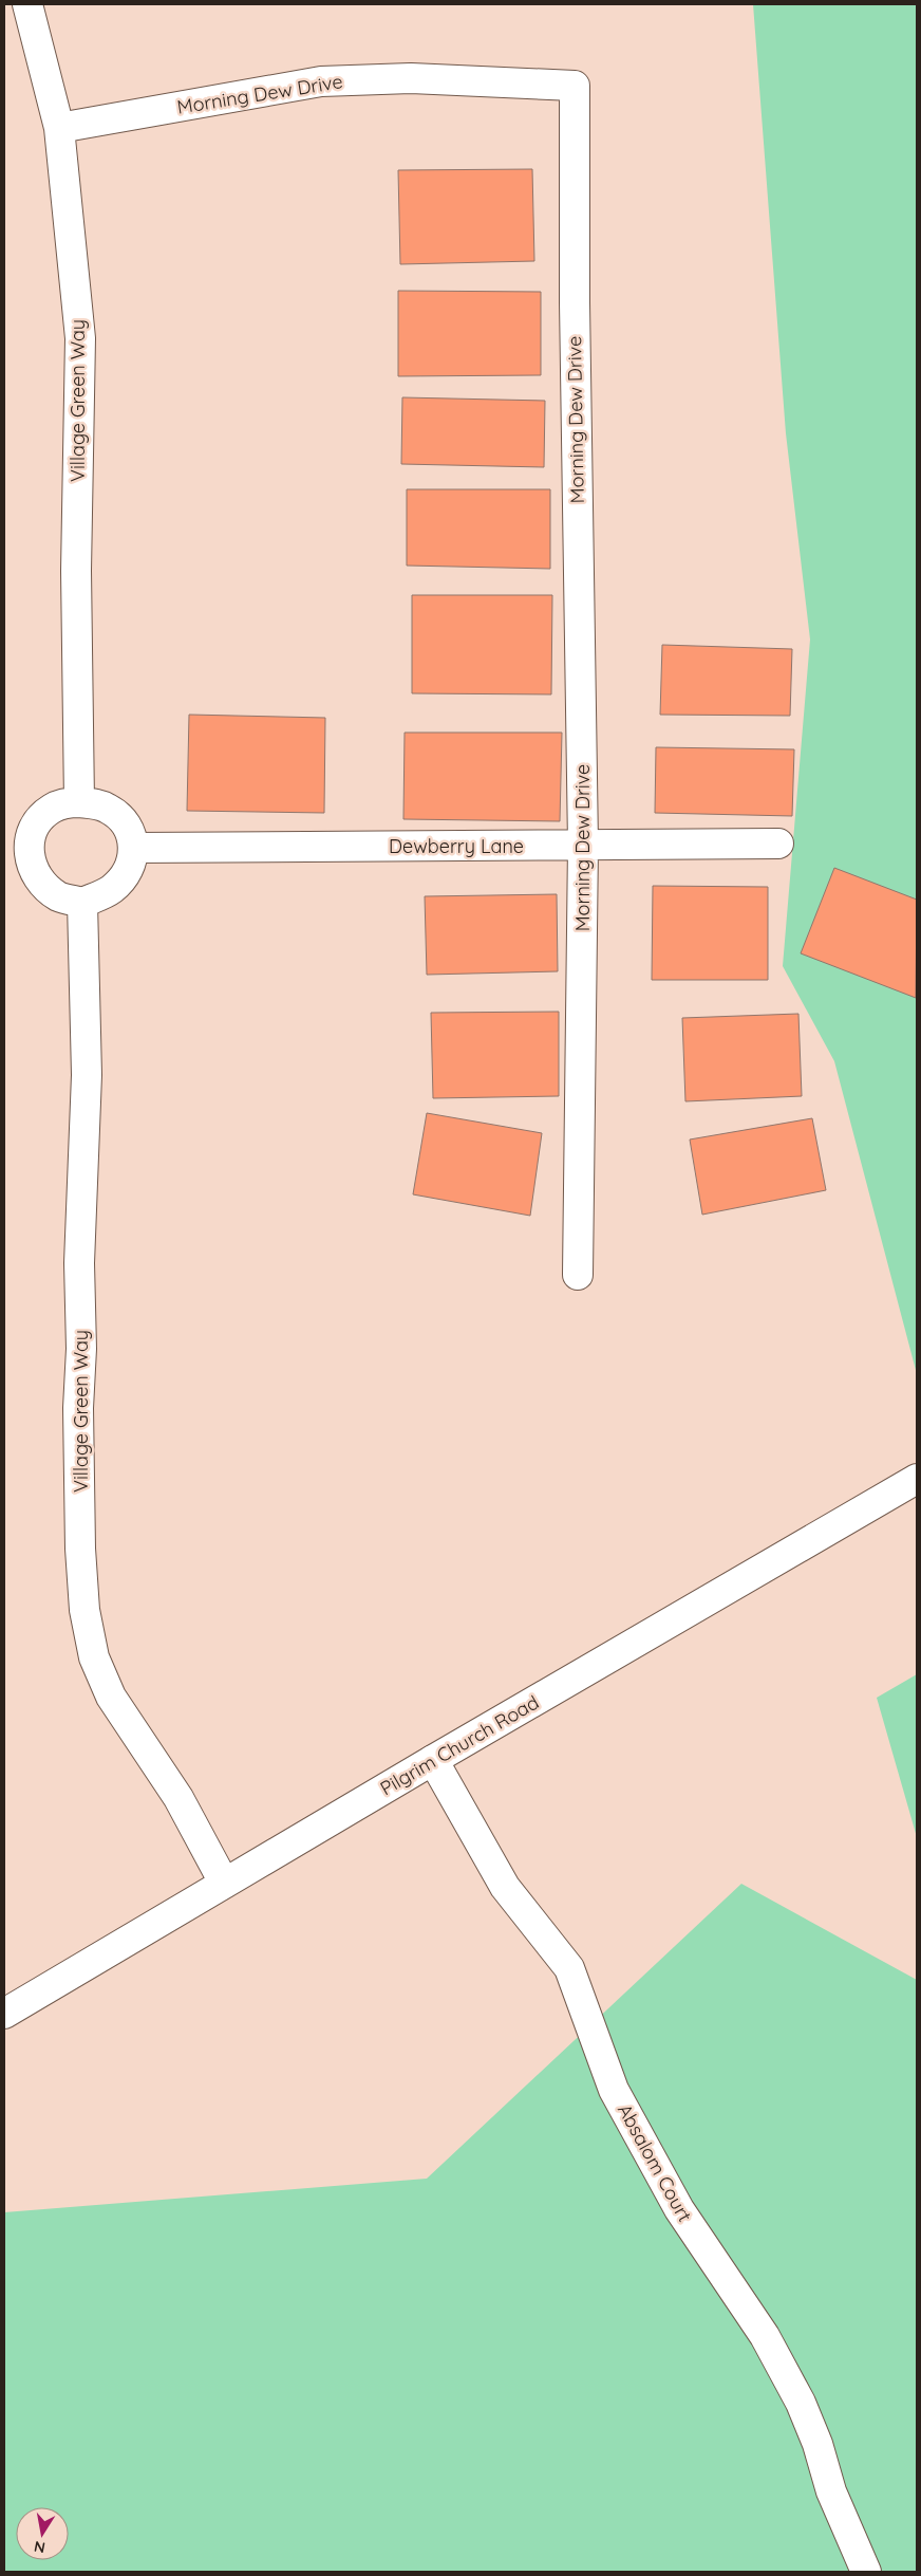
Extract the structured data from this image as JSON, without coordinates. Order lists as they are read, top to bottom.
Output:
{
  "streets": {
    "street": [
      "Morning Dew Drive",
      "Village Green Way",
      "Dewberry Lane",
      "Pilgrim Church Road",
      "Absalom Court"
    ]
  },
  "crossings": [
    ["Morning Dew Drive", "Village Green Way"],
    ["Morning Dew Drive", "Dewberry Lane"],
    ["Village Green Way", "Dewberry Lane"],
    ["Village Green Way", "Pilgrim Church Road"],
    ["Pilgrim Church Road", "Absalom Court"]
  ],
  "north": "bottom"
}
